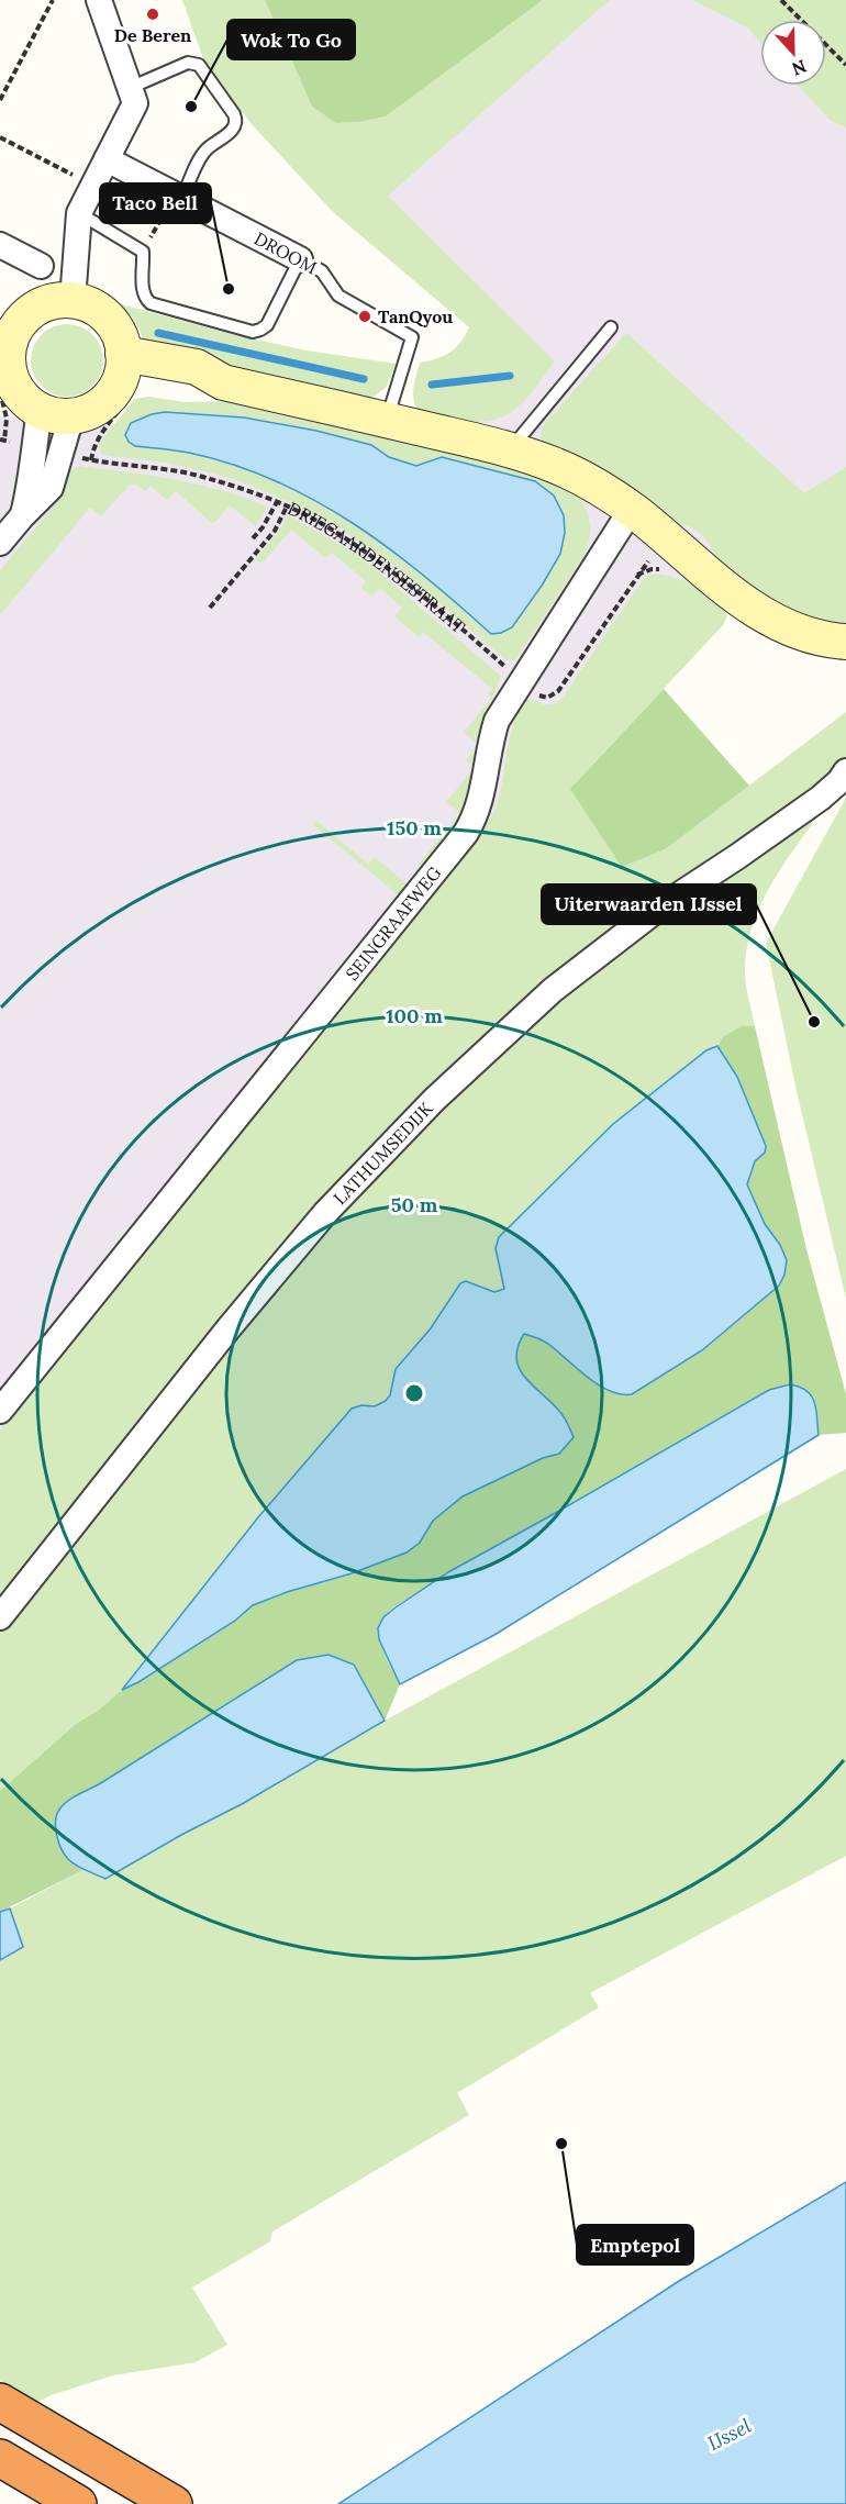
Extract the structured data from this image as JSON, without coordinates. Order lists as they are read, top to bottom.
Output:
{
  "streets": {
    "street": ["DROOM", "SEINGRAAFWEG", "LATHUMSEDIJK"],
    "path": ["DRIEGAARDENSESTRAAT"]
  },
  "crossings": [
    ["DRIEGAARDENSESTRAAT", "SEINGRAAFWEG"]
  ],
  "water": ["IJssel"],
  "places": [
    "De Beren",
    "Wok To Go",
    "Taco Bell",
    "TanQyou",
    "Uiterwaarden IJssel",
    "Emptepol"
  ],
  "north": "bottom",
  "rings": ["150 m", "100 m", "50 m"]
}
